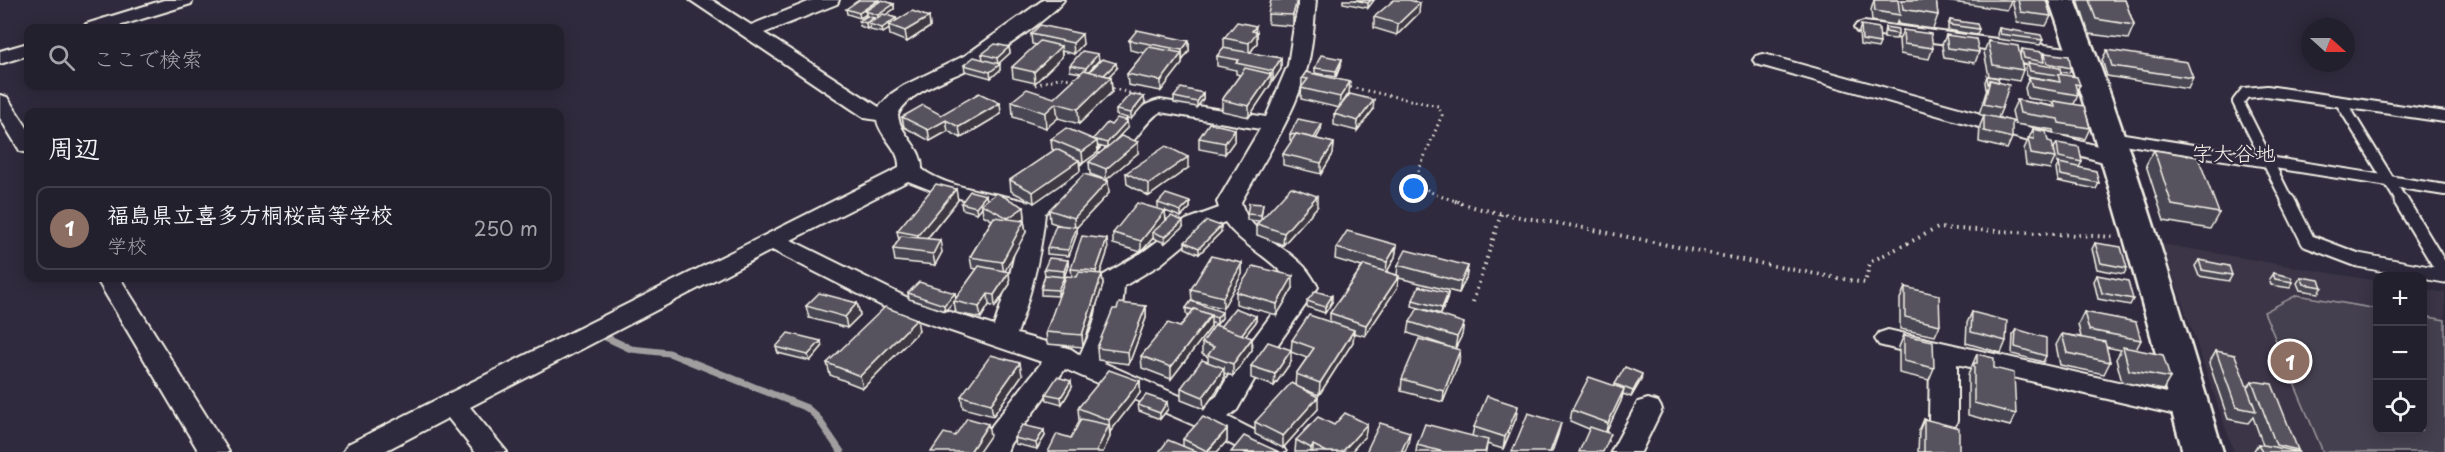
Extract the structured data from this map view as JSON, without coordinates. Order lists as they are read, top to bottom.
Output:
{
  "districts": ["字大谷地"],
  "north": "right",
  "page": {
    "search": "ここで検索",
    "heading": "周辺",
    "list": [
      {
        "mark": "1",
        "name": "福島県立喜多方桐桜高等学校",
        "note": "学校",
        "value": "250 m"
      }
    ],
    "map_buttons": ["+", "−"],
    "pins": "1"
  }
}
